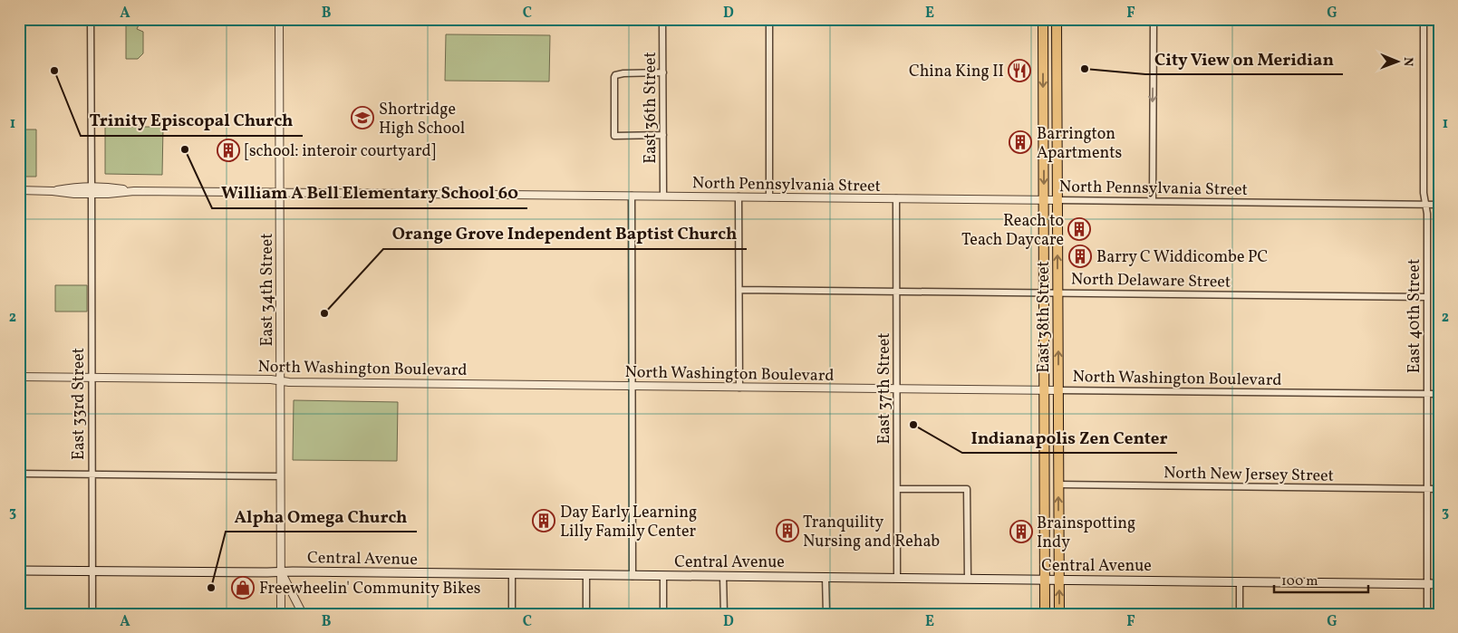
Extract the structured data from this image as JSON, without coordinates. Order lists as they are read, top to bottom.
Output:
{
  "streets": {
    "main road": ["East 38th Street", "Central Avenue"],
    "street": [
      "East 36th Street",
      "North Pennsylvania Street",
      "North Delaware Street",
      "East 34th Street",
      "East 40th Street",
      "North Washington Boulevard",
      "East 37th Street",
      "East 33rd Street",
      "North New Jersey Street"
    ]
  },
  "crossings": [
    ["East 36th Street", "North Pennsylvania Street"],
    ["North Pennsylvania Street", "East 34th Street"],
    ["North Pennsylvania Street", "East 40th Street"],
    ["North Pennsylvania Street", "East 38th Street"],
    ["North Pennsylvania Street", "East 37th Street"],
    ["North Pennsylvania Street", "East 33rd Street"],
    ["North Delaware Street", "East 40th Street"],
    ["North Delaware Street", "East 38th Street"],
    ["North Delaware Street", "East 37th Street"],
    ["East 34th Street", "North Washington Boulevard"],
    ["East 34th Street", "Central Avenue"],
    ["East 40th Street", "North Washington Boulevard"],
    ["East 40th Street", "North New Jersey Street"],
    ["East 40th Street", "Central Avenue"],
    ["East 38th Street", "North Washington Boulevard"],
    ["East 38th Street", "North New Jersey Street"],
    ["East 38th Street", "Central Avenue"],
    ["North Washington Boulevard", "East 37th Street"],
    ["North Washington Boulevard", "East 33rd Street"],
    ["East 37th Street", "Central Avenue"],
    ["East 33rd Street", "Central Avenue"]
  ],
  "places": {
    "other": [
      "City View on Meridian",
      "Trinity Episcopal Church",
      "William A Bell Elementary School 60",
      "Orange Grove Independent Baptist Church",
      "Indianapolis Zen Center",
      "Alpha Omega Church"
    ],
    "restaurant": ["China King II"],
    "school or university": ["Shortridge High School"],
    "building": [
      "Barrington Apartments",
      "[school: interoir courtyard]",
      "Reach to Teach Daycare",
      "Barry C Widdicombe PC",
      "Day Early Learning Lilly Family Center",
      "Tranquility Nursing and Rehab",
      "Brainspotting Indy"
    ],
    "shop": ["Freewheelin' Community Bikes"]
  },
  "scale_bar": "100 m",
  "north": "right",
  "grid": {
    "columns": [
      "A",
      "B",
      "C",
      "D",
      "E",
      "F",
      "G"
    ],
    "rows": ["1", "2", "3"]
  }
}
